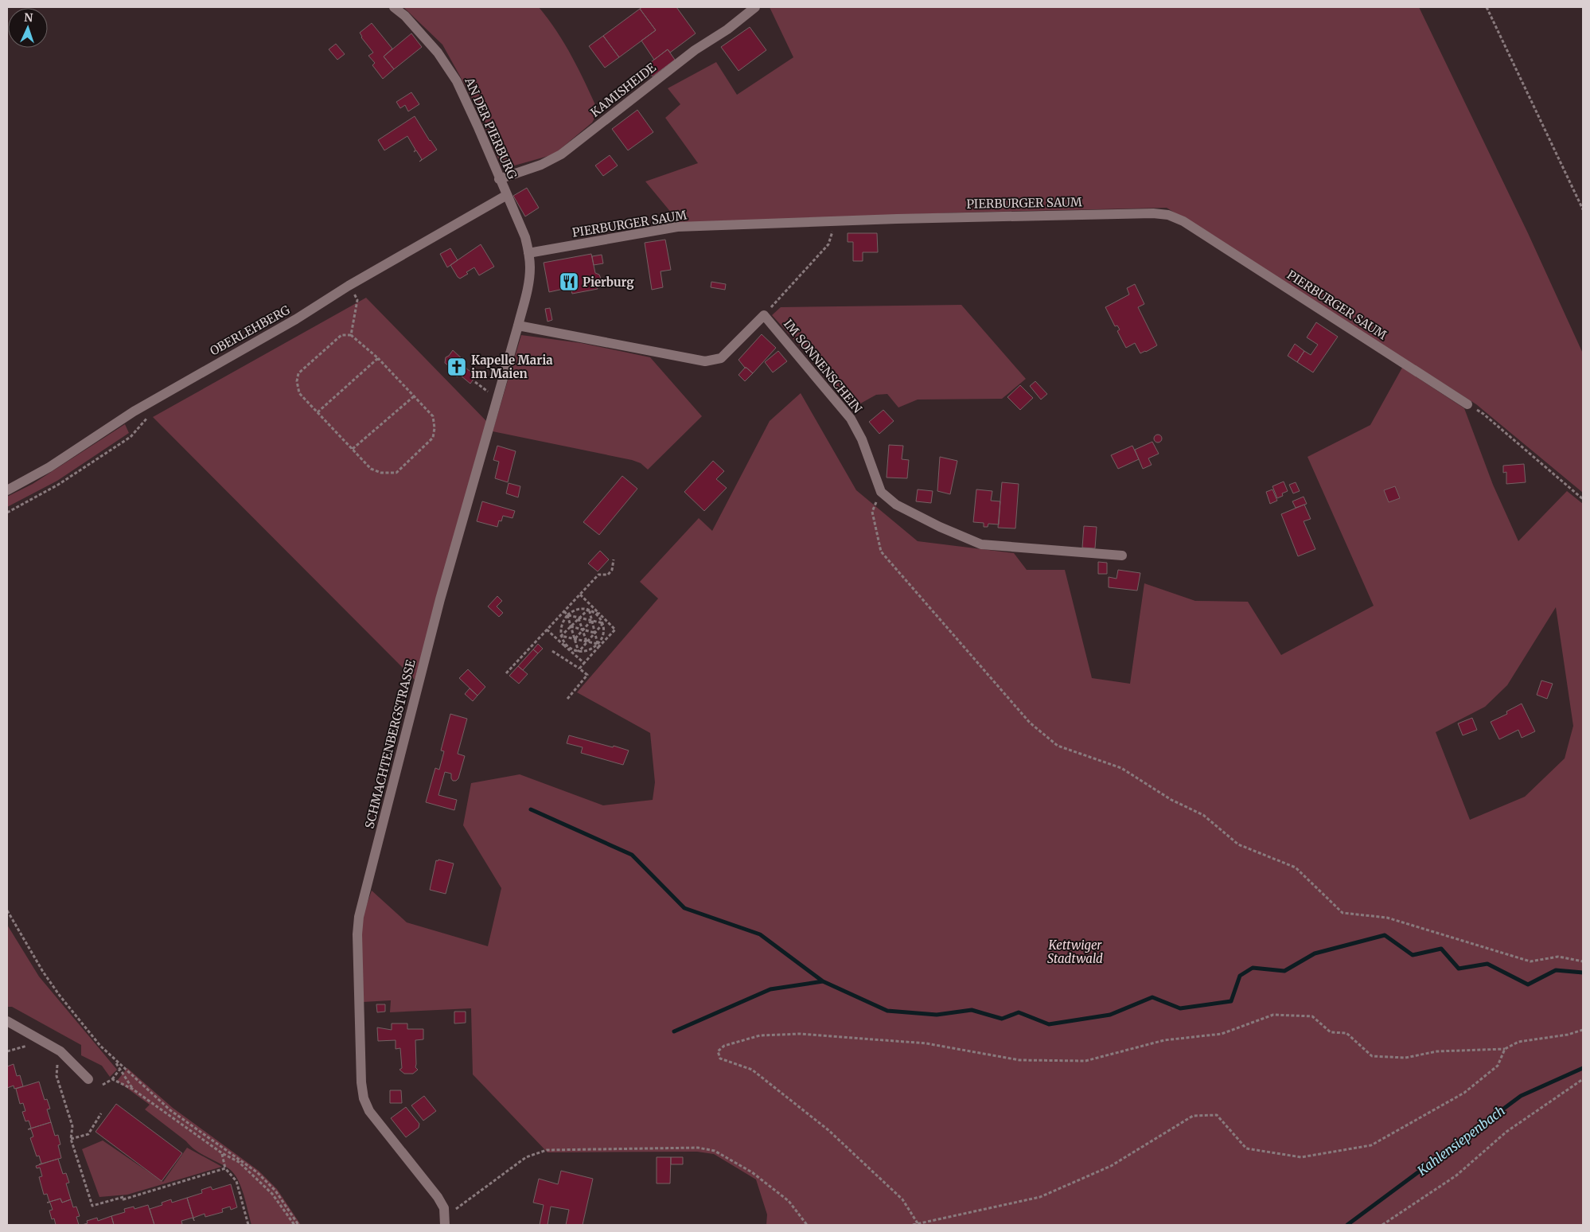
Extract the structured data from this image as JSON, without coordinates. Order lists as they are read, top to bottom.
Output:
{
  "streets": {
    "street": [
      "KAMISHEIDE",
      "AN DER PIERBURG",
      "PIERBURGER SAUM",
      "OBERLEHBERG",
      "IM SONNENSCHEIN",
      "SCHMACHTENBERGSTRASSE"
    ]
  },
  "crossings": [
    ["KAMISHEIDE", "AN DER PIERBURG"],
    ["AN DER PIERBURG", "PIERBURGER SAUM"],
    ["AN DER PIERBURG", "OBERLEHBERG"],
    ["AN DER PIERBURG", "SCHMACHTENBERGSTRASSE"],
    ["PIERBURGER SAUM", "SCHMACHTENBERGSTRASSE"]
  ],
  "water": ["Kahlensiepenbach"],
  "parks": ["Kettwiger Stadtwald"],
  "places": {
    "restaurant": ["Pierburg"],
    "church": ["Kapelle Maria im Maien"]
  },
  "north": "top"
}
